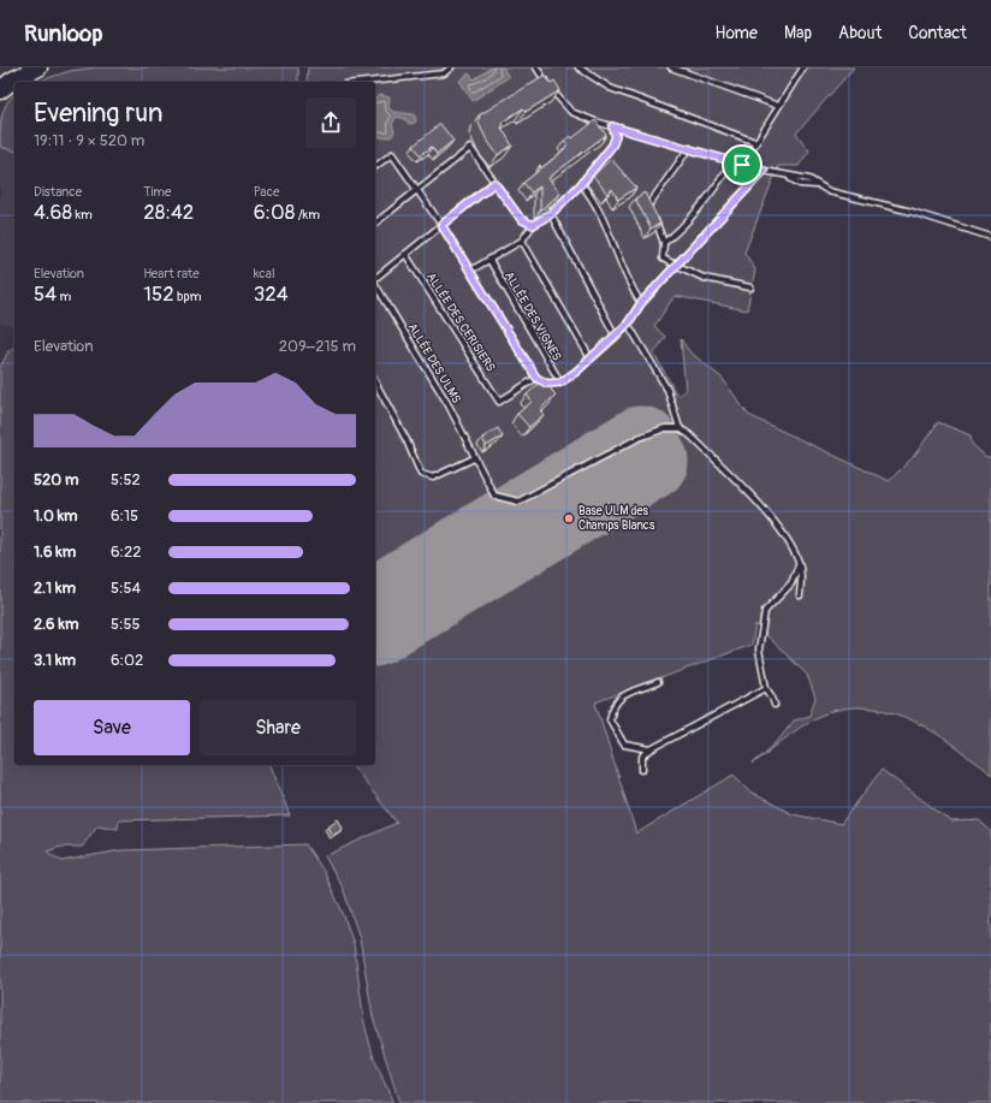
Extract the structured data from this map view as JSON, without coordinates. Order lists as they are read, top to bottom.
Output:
{
  "streets": {
    "lane": ["ALLÉE DES VIGNES", "ALLÉE DES CERISIERS", "ALLÉE DES ULMS"]
  },
  "places": ["Base ULM des Champs Blancs"],
  "page": {
    "header": "Runloop",
    "nav": [
      "Home",
      "Map",
      "About",
      "Contact"
    ],
    "heading": ["Evening run", "19:11 · 9 × 520 m"],
    "stats": [
      ["Distance", "4.68 km"],
      ["Time", "28:42"],
      ["Pace", "6:08 /km"],
      ["Elevation", "54 m"],
      ["Heart rate", "152 bpm"],
      ["kcal", "324"]
    ],
    "chart": ["Elevation", "209–215 m"],
    "list": [
      {
        "name": "520 m",
        "note": "5:52"
      },
      {
        "name": "1.0 km",
        "note": "6:15"
      },
      {
        "name": "1.6 km",
        "note": "6:22"
      },
      {
        "name": "2.1 km",
        "note": "5:54"
      },
      {
        "name": "2.6 km",
        "note": "5:55"
      },
      {
        "name": "3.1 km",
        "note": "6:02"
      }
    ],
    "buttons": ["Save", "Share"]
  }
}
